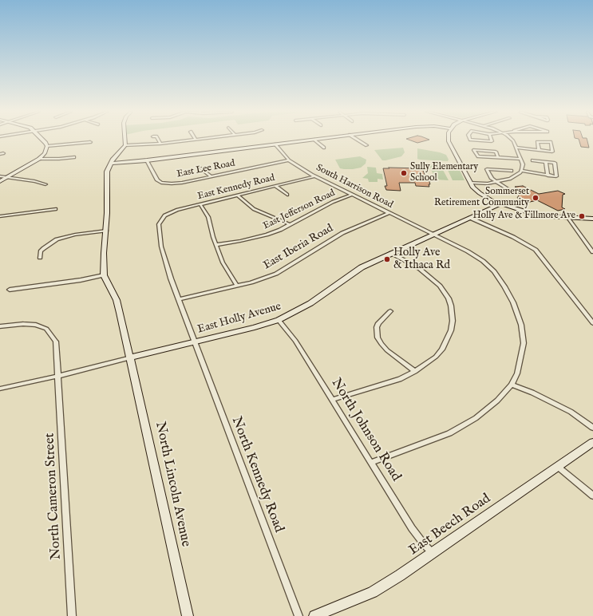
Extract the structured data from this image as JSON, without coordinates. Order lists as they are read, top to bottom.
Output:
{
  "streets": {
    "street": [
      "East Lee Road",
      "South Harrison Road",
      "East Kennedy Road",
      "East Jefferson Road",
      "East Iberia Road",
      "East Holly Avenue",
      "North Johnson Road",
      "North Kennedy Road",
      "North Lincoln Avenue",
      "North Cameron Street",
      "East Beech Road"
    ]
  },
  "crossings": [
    ["East Lee Road", "South Harrison Road"],
    ["South Harrison Road", "East Kennedy Road"],
    ["South Harrison Road", "East Jefferson Road"],
    ["South Harrison Road", "East Iberia Road"],
    ["South Harrison Road", "East Holly Avenue"],
    ["South Harrison Road", "North Johnson Road"],
    ["East Kennedy Road", "North Kennedy Road"],
    ["East Iberia Road", "North Kennedy Road"],
    ["East Holly Avenue", "North Johnson Road"],
    ["East Holly Avenue", "North Kennedy Road"],
    ["East Holly Avenue", "North Lincoln Avenue"],
    ["East Holly Avenue", "North Cameron Street"],
    ["North Johnson Road", "East Beech Road"]
  ],
  "places": [
    "Sully Elementary School",
    "Sommerset Retirement Community",
    "Holly Ave & Fillmore Ave",
    "Holly Ave & Ithaca Rd"
  ]
}
